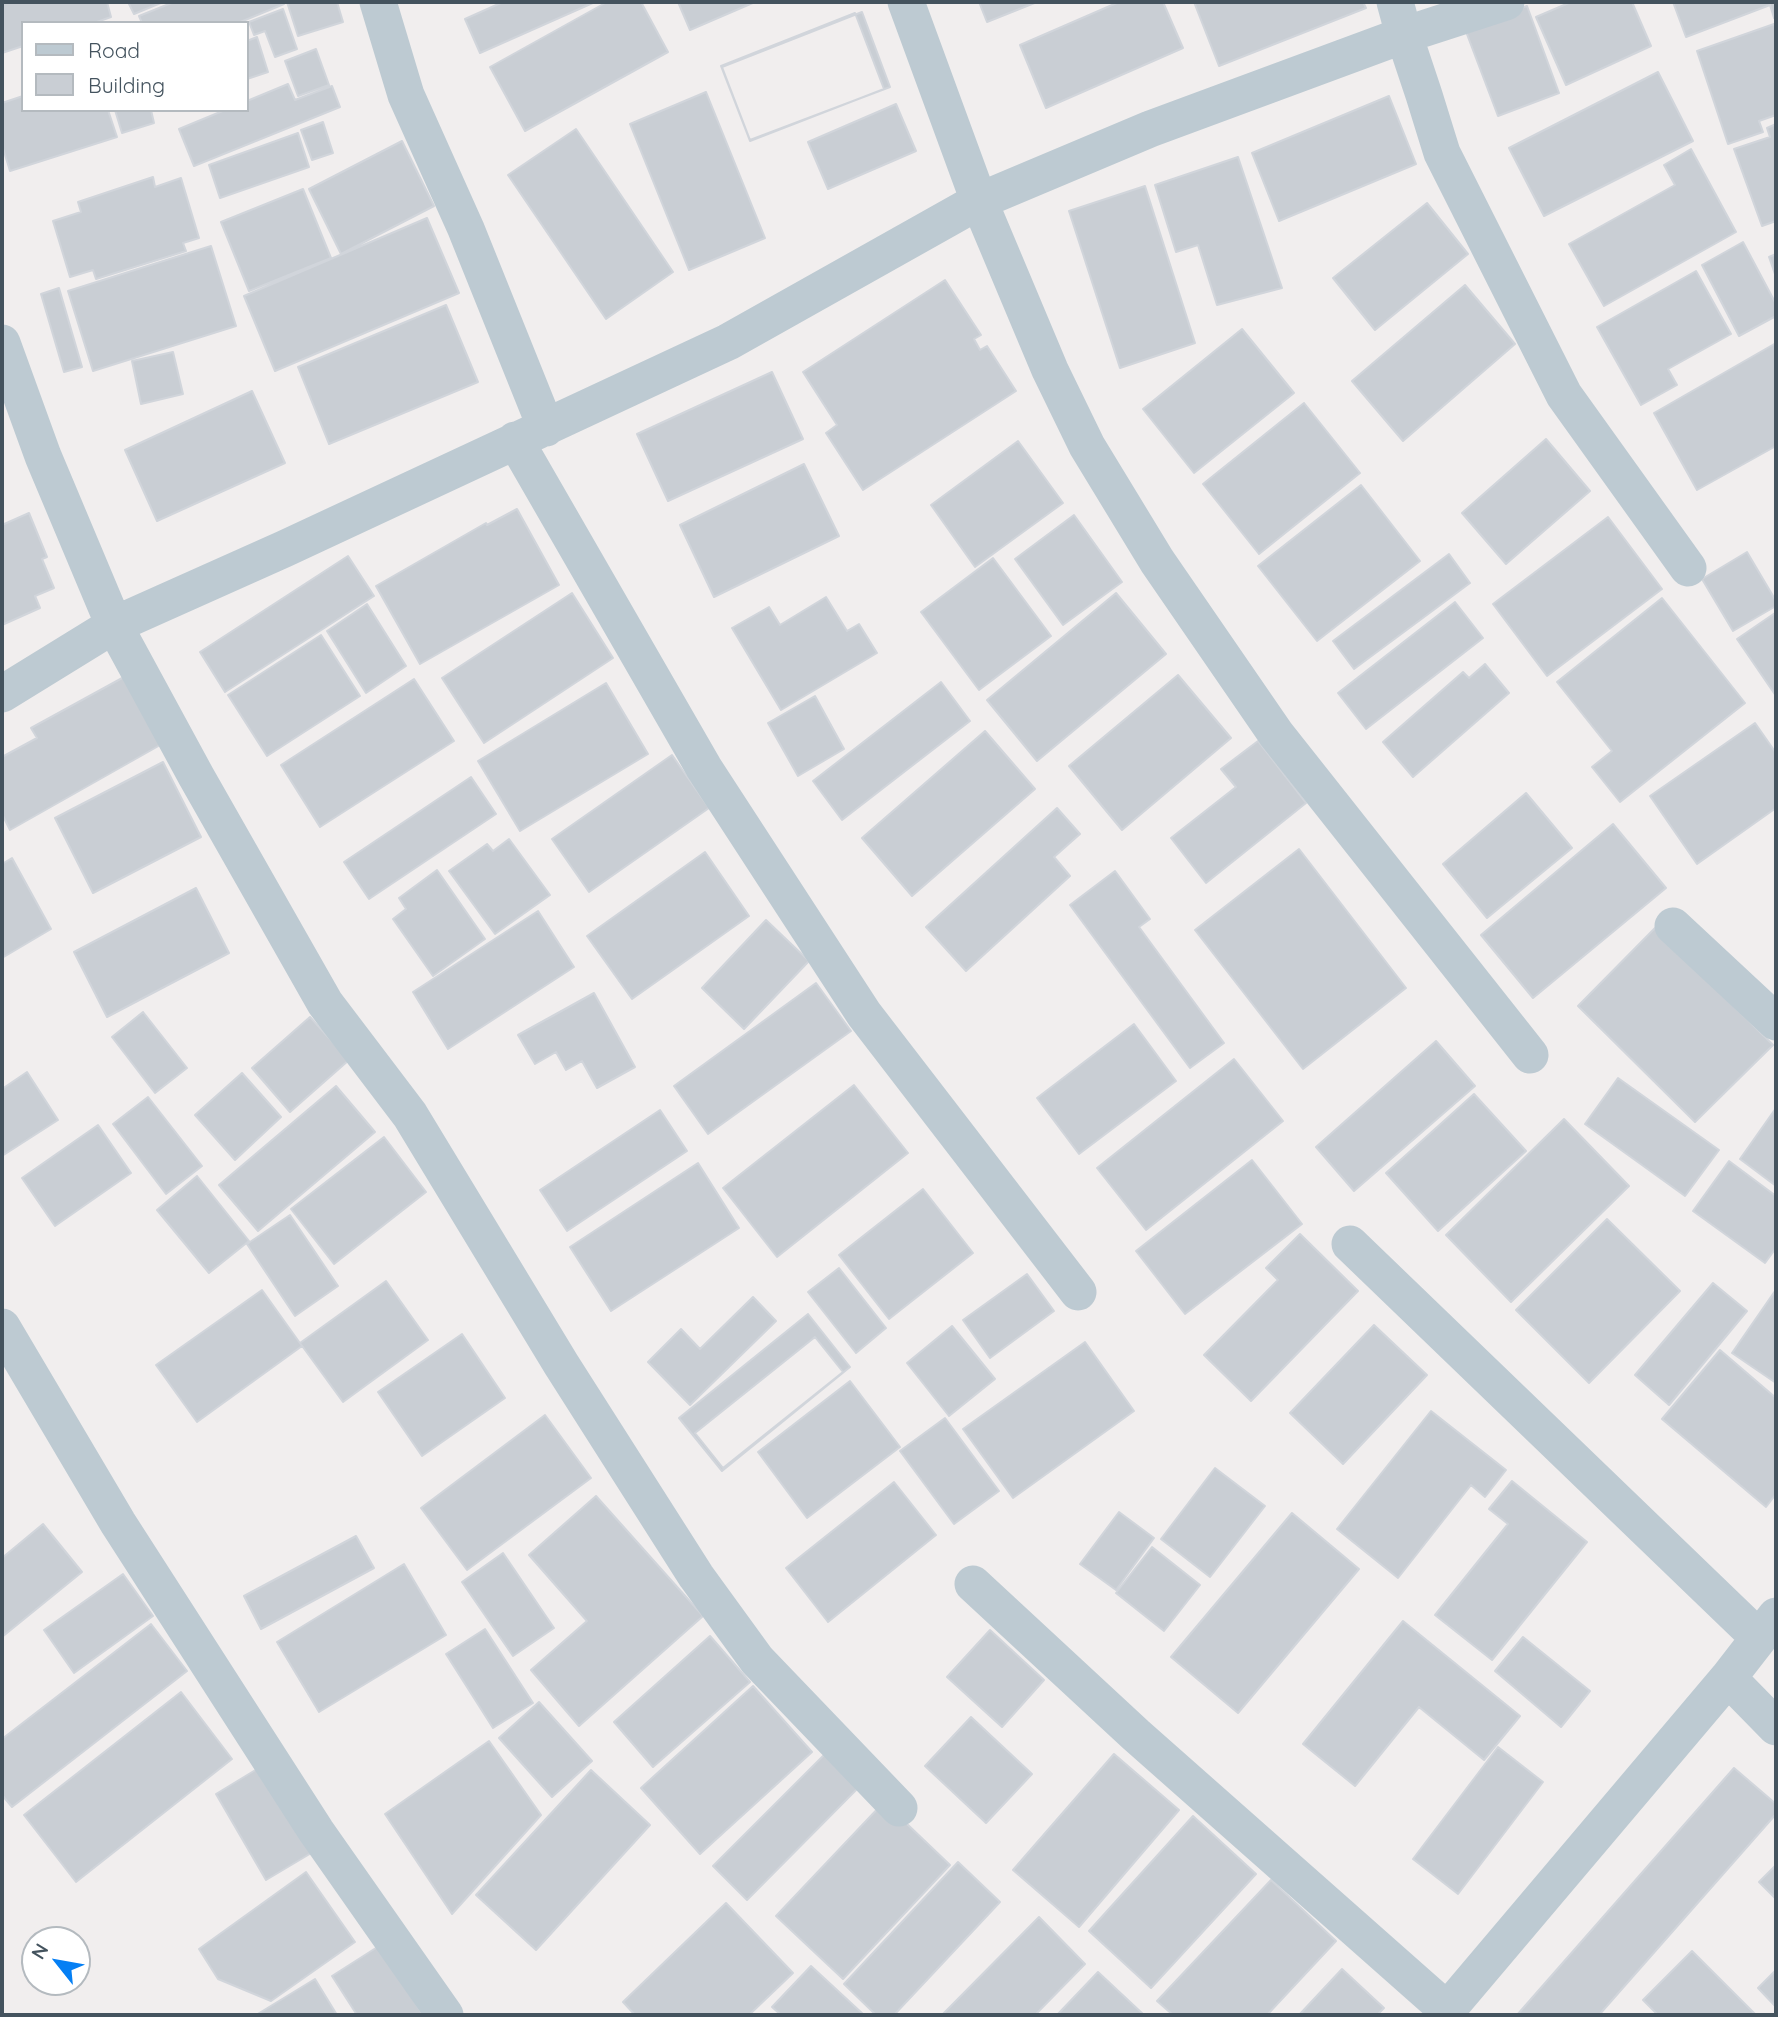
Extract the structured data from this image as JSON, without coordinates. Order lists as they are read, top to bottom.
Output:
{
  "legend": ["Road", "Building"],
  "north": "top left"
}
